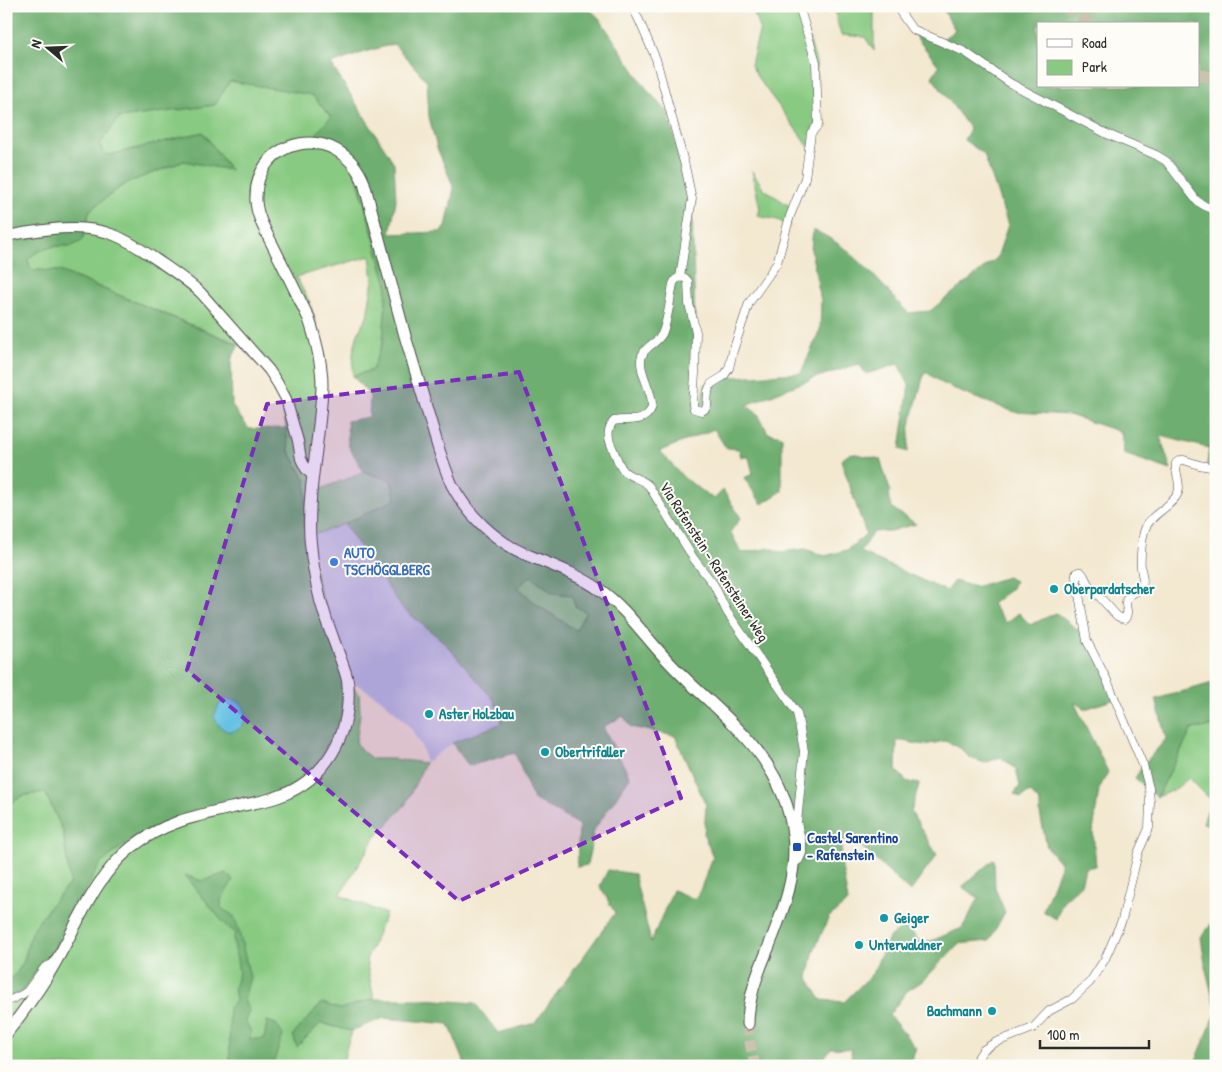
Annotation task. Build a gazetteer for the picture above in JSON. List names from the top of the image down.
{
  "streets": {
    "street": ["Via Rafenstein - Rafensteiner Weg"]
  },
  "places": {
    "other": [
      "AUTO TSCHÖGGLBERG",
      "Oberpardatscher",
      "Aster Holzbau",
      "Obertrifaller",
      "Geiger",
      "Unterwaldner",
      "Bachmann"
    ],
    "transit": ["Castel Sarentino - Rafenstein"]
  },
  "legend": ["Road", "Park"],
  "scale_bar": "100 m",
  "north": "left"
}
